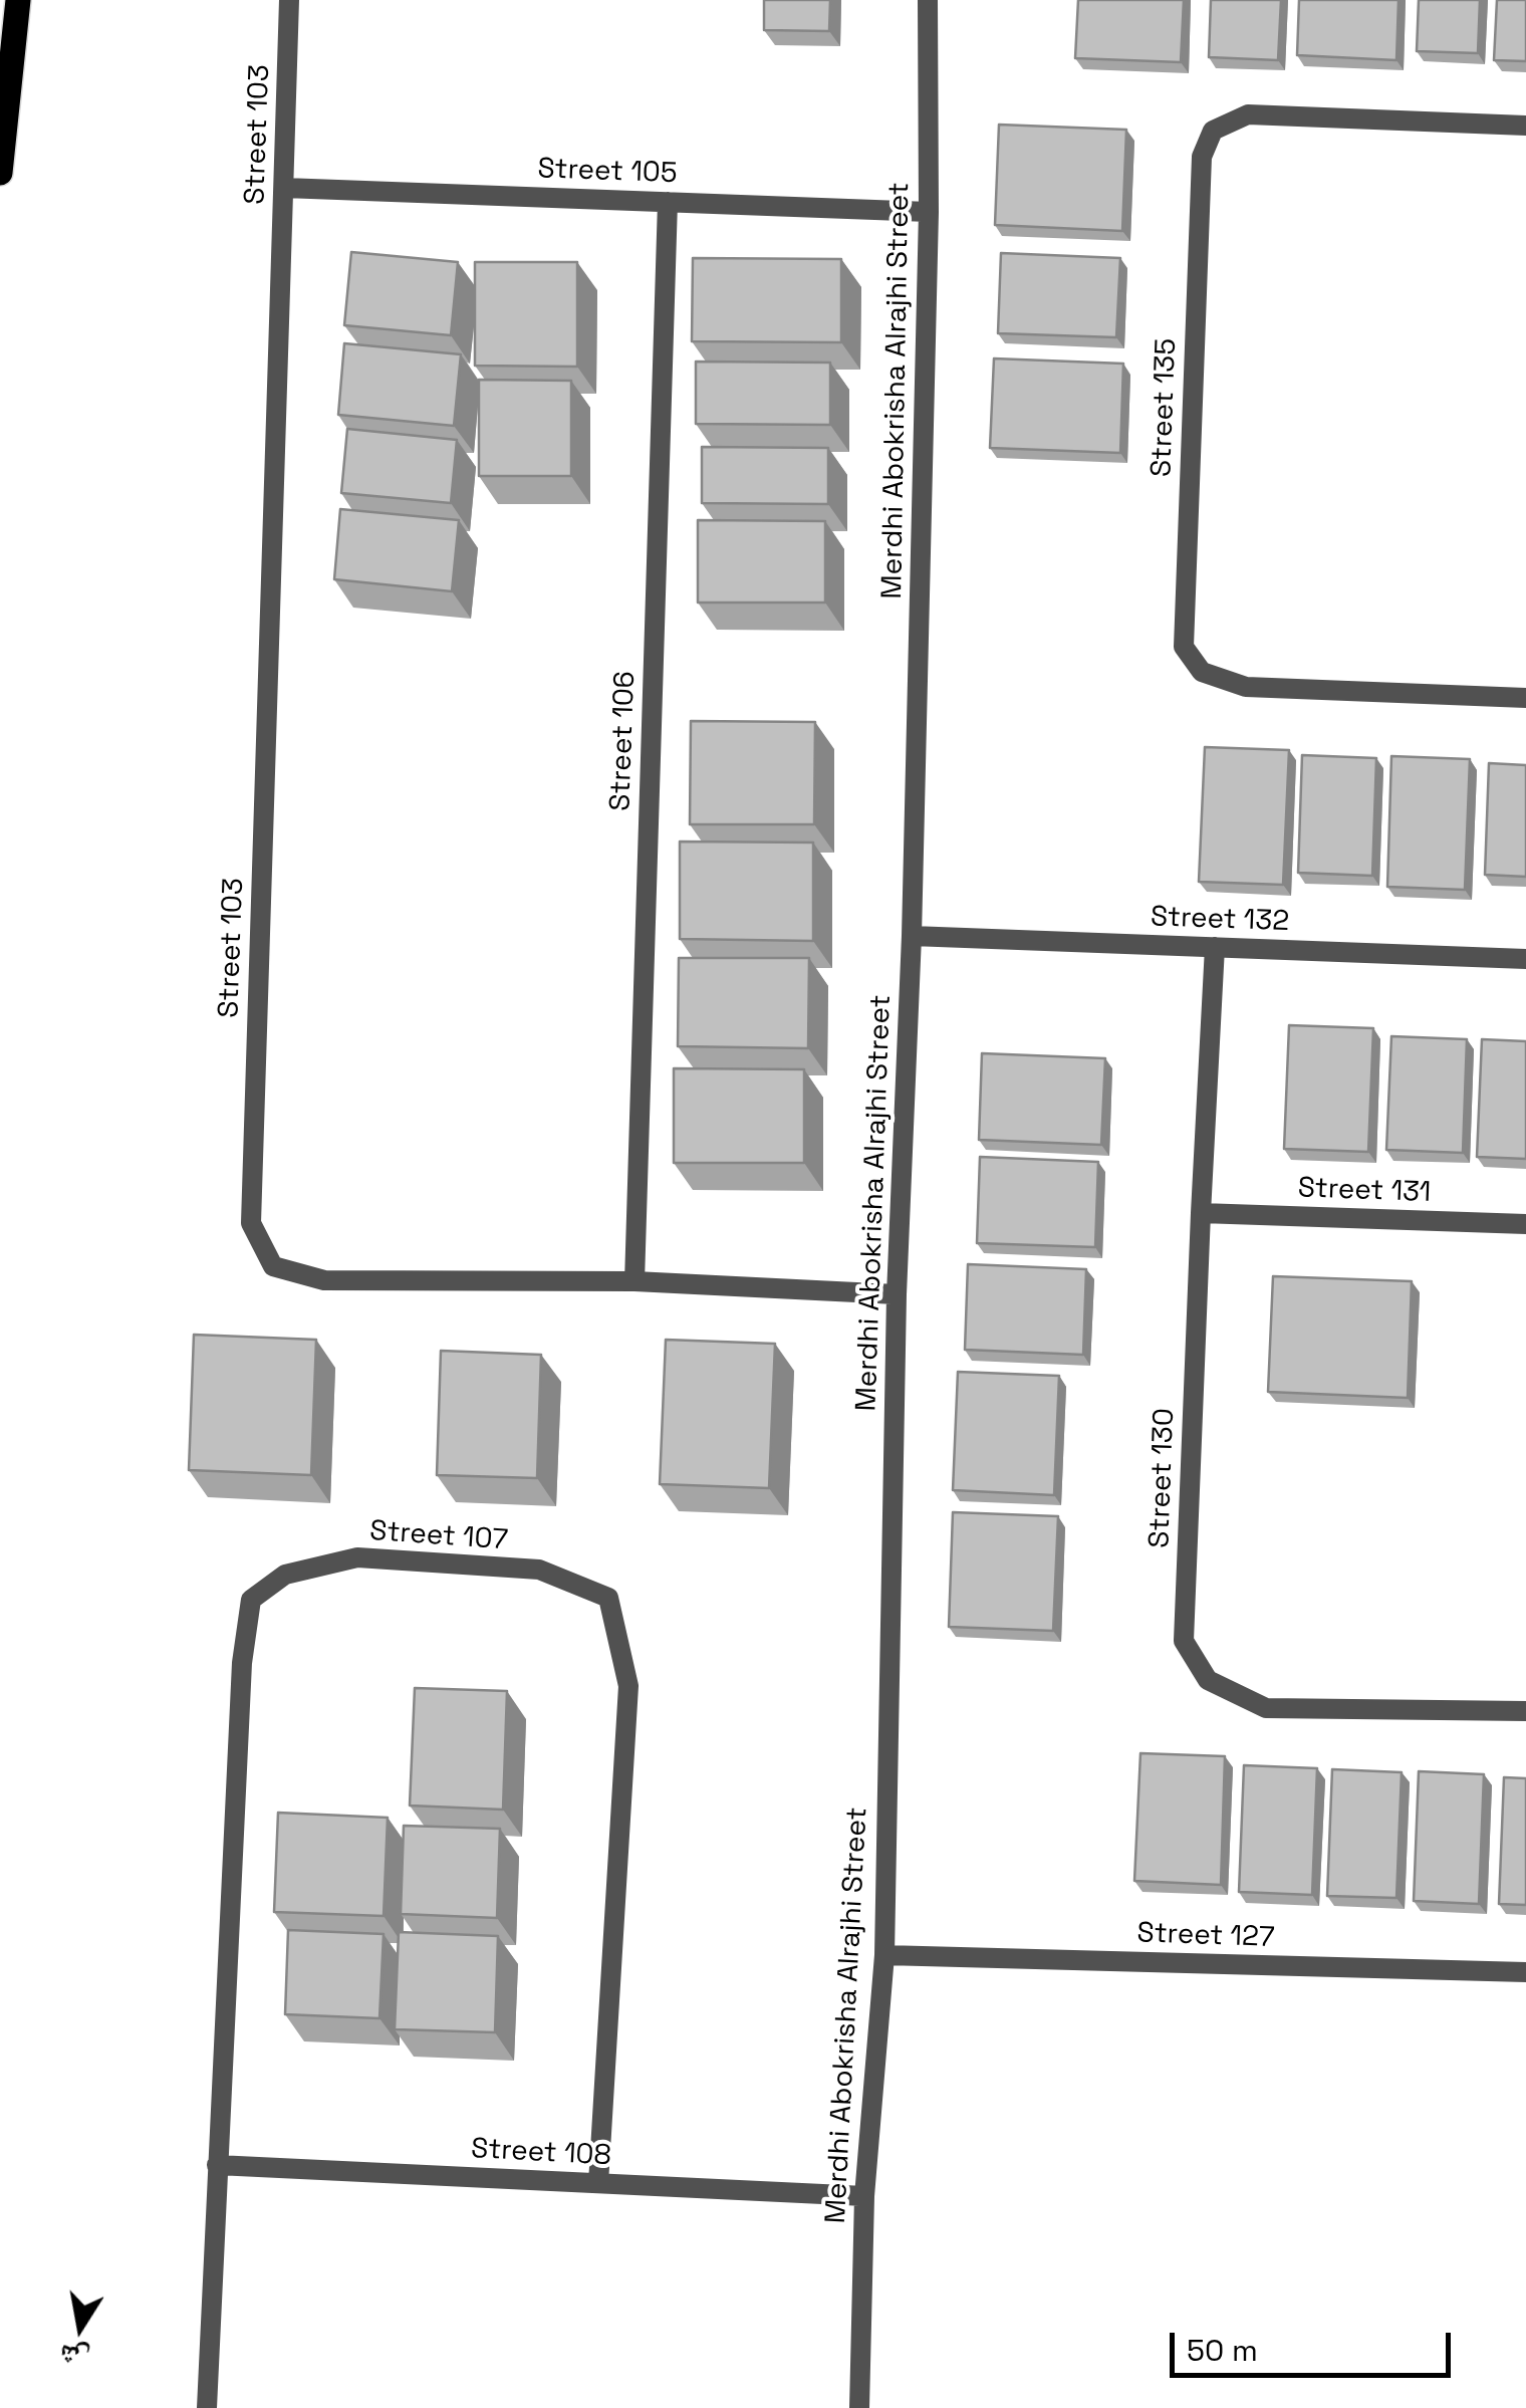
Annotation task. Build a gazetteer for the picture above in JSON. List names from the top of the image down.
{
  "streets": {
    "street": [
      "Street 103",
      "Street 105",
      "Merdhi Abokrisha Alrajhi Street",
      "Street 135",
      "Street 106",
      "Street 132",
      "Street 131",
      "Street 130",
      "Street 107",
      "Street 127",
      "Street 108"
    ]
  },
  "crossings": [
    ["Street 103", "Street 105"],
    ["Street 103", "Merdhi Abokrisha Alrajhi Street"],
    ["Street 103", "Street 106"],
    ["Street 105", "Merdhi Abokrisha Alrajhi Street"],
    ["Street 105", "Street 106"],
    ["Merdhi Abokrisha Alrajhi Street", "Street 132"],
    ["Merdhi Abokrisha Alrajhi Street", "Street 127"],
    ["Merdhi Abokrisha Alrajhi Street", "Street 108"],
    ["Street 132", "Street 130"],
    ["Street 131", "Street 130"],
    ["Street 107", "Street 108"]
  ],
  "scale_bar": "50 m",
  "north": "bottom"
}
